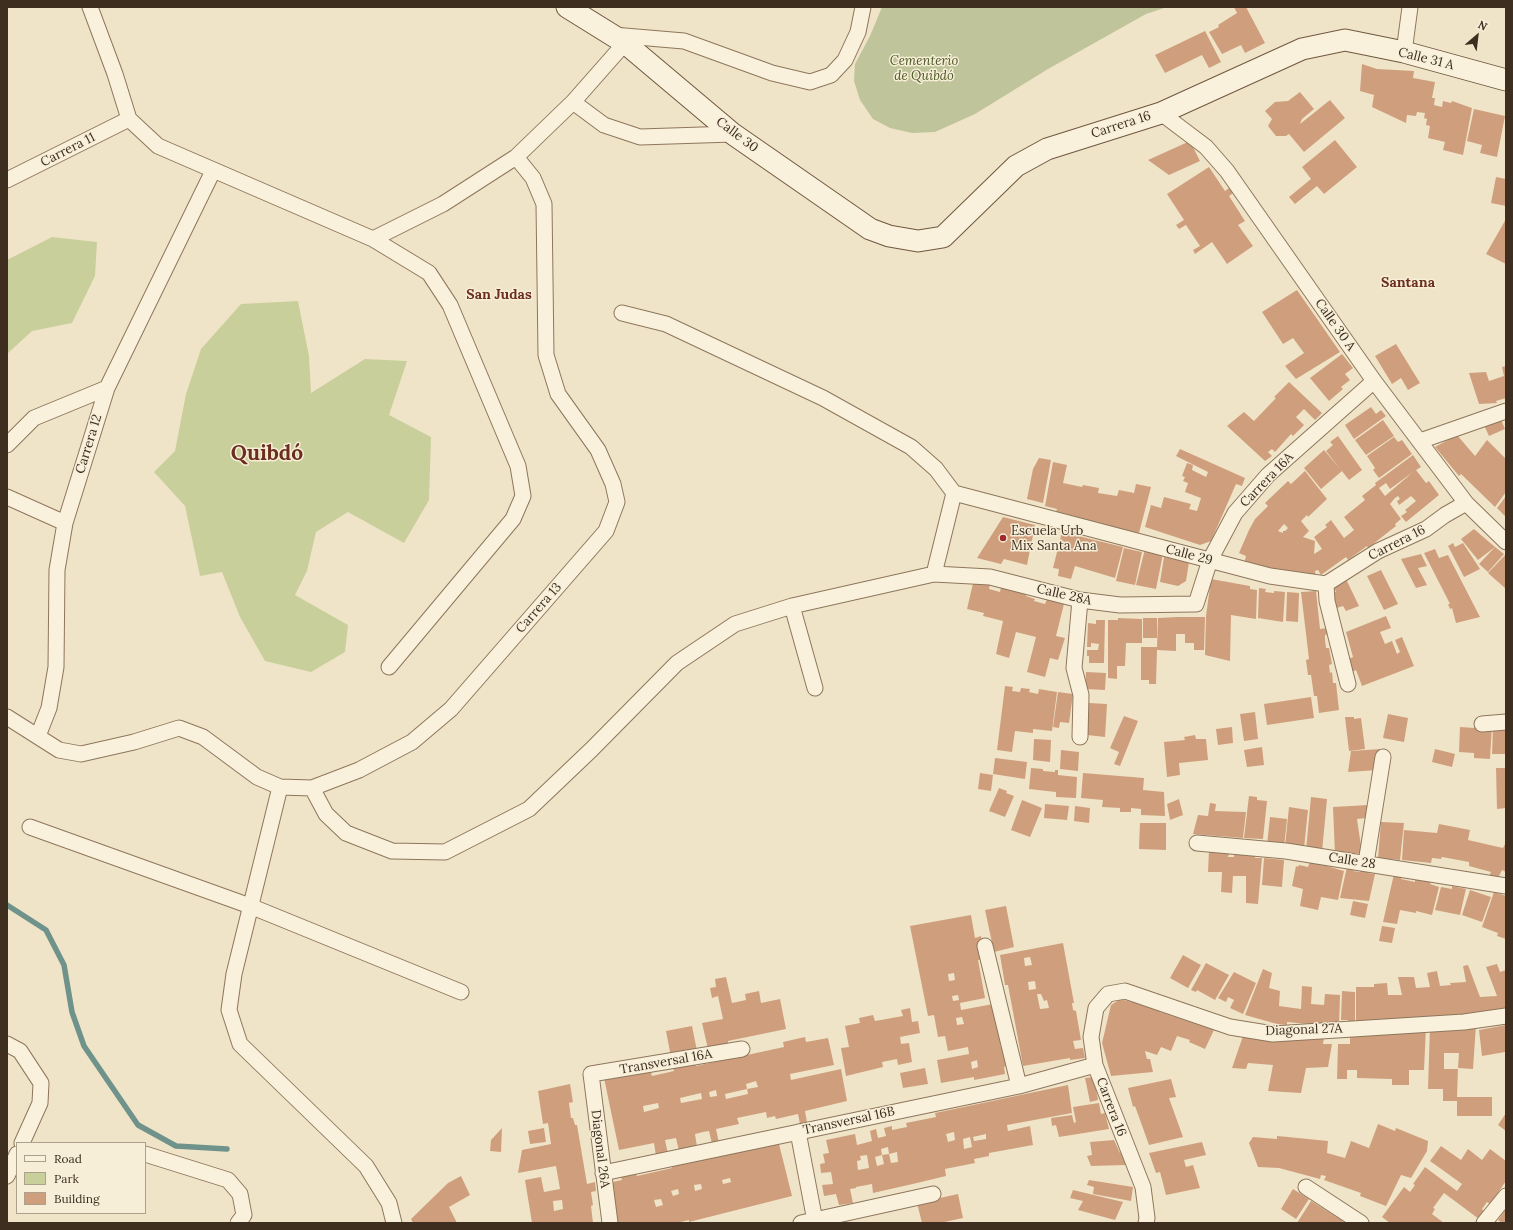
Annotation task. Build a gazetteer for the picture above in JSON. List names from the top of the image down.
{
  "streets": {
    "main road": ["Calle 31 A", "Carrera 16", "Calle 30"],
    "street": [
      "Carrera 11",
      "Calle 30 A",
      "Carrera 12",
      "Carrera 16A",
      "Calle 29",
      "Calle 28A",
      "Carrera 13",
      "Calle 28",
      "Diagonal 27A",
      "Transversal 16A",
      "Transversal 16B",
      "Diagonal 26A"
    ]
  },
  "crossings": [
    ["Calle 31 A", "Carrera 16"],
    ["Carrera 16", "Calle 30"],
    ["Carrera 16", "Calle 30 A"],
    ["Carrera 16", "Calle 29"],
    ["Carrera 16", "Diagonal 27A"],
    ["Carrera 16", "Transversal 16B"],
    ["Calle 30 A", "Carrera 16A"],
    ["Carrera 16A", "Calle 29"],
    ["Carrera 16A", "Calle 28A"],
    ["Calle 28A", "Carrera 13"],
    ["Transversal 16A", "Diagonal 26A"],
    ["Transversal 16B", "Diagonal 26A"]
  ],
  "districts": ["Santana", "San Judas", "Quibdó"],
  "parks": ["Cementerio de Quibdó"],
  "places": ["Escuela Urb Mix Santa Ana"],
  "legend": ["Road", "Park", "Building"],
  "north": "top right"
}
